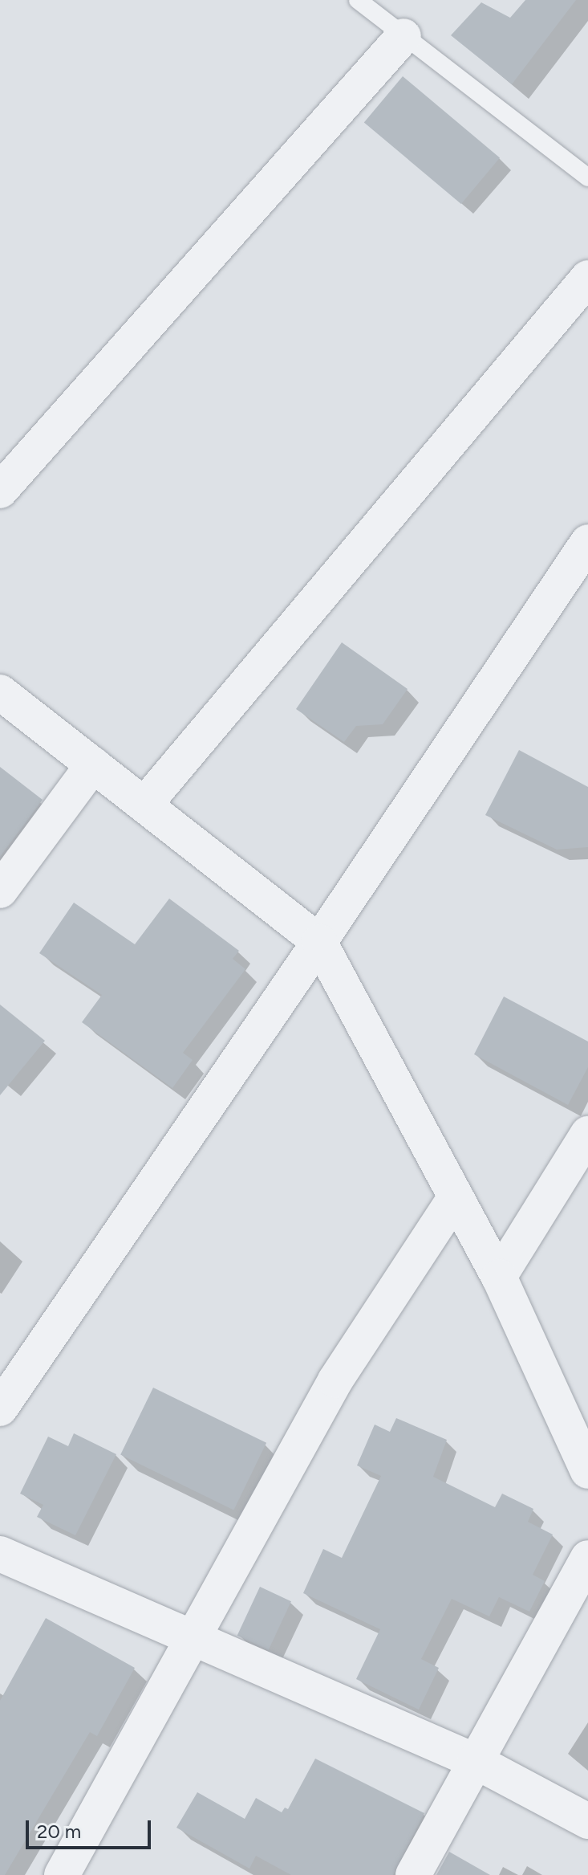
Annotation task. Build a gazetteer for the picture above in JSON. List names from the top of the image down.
{
  "scale_bar": "20 m"
}
